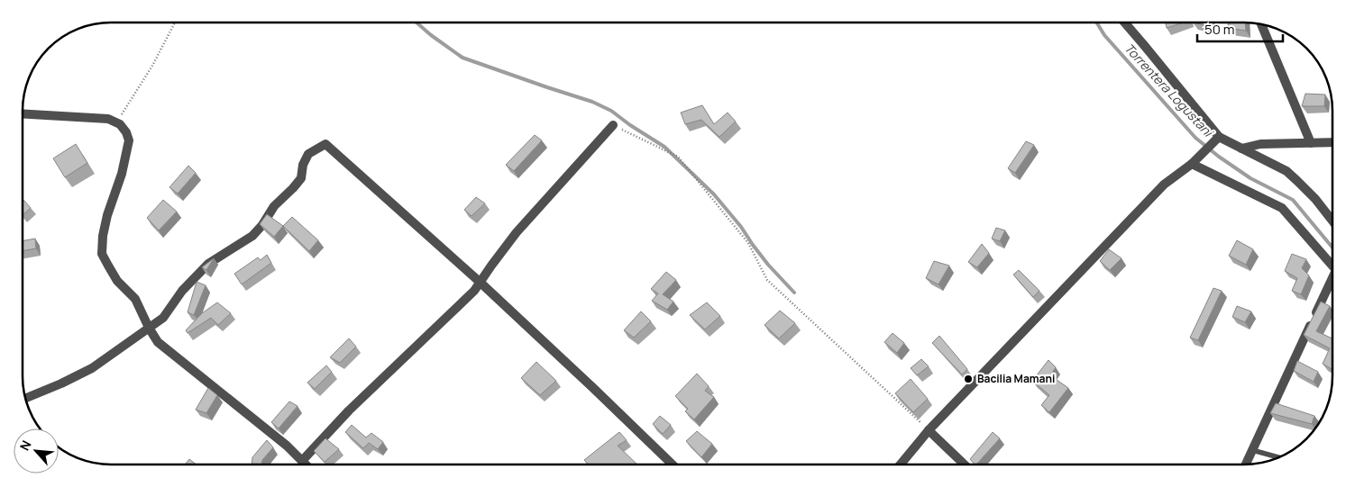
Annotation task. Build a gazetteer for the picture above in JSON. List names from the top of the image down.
{
  "water": ["Torrentera Logustani"],
  "places": ["Bacilia Mamani"],
  "scale_bar": "50 m",
  "north": "top left"
}
